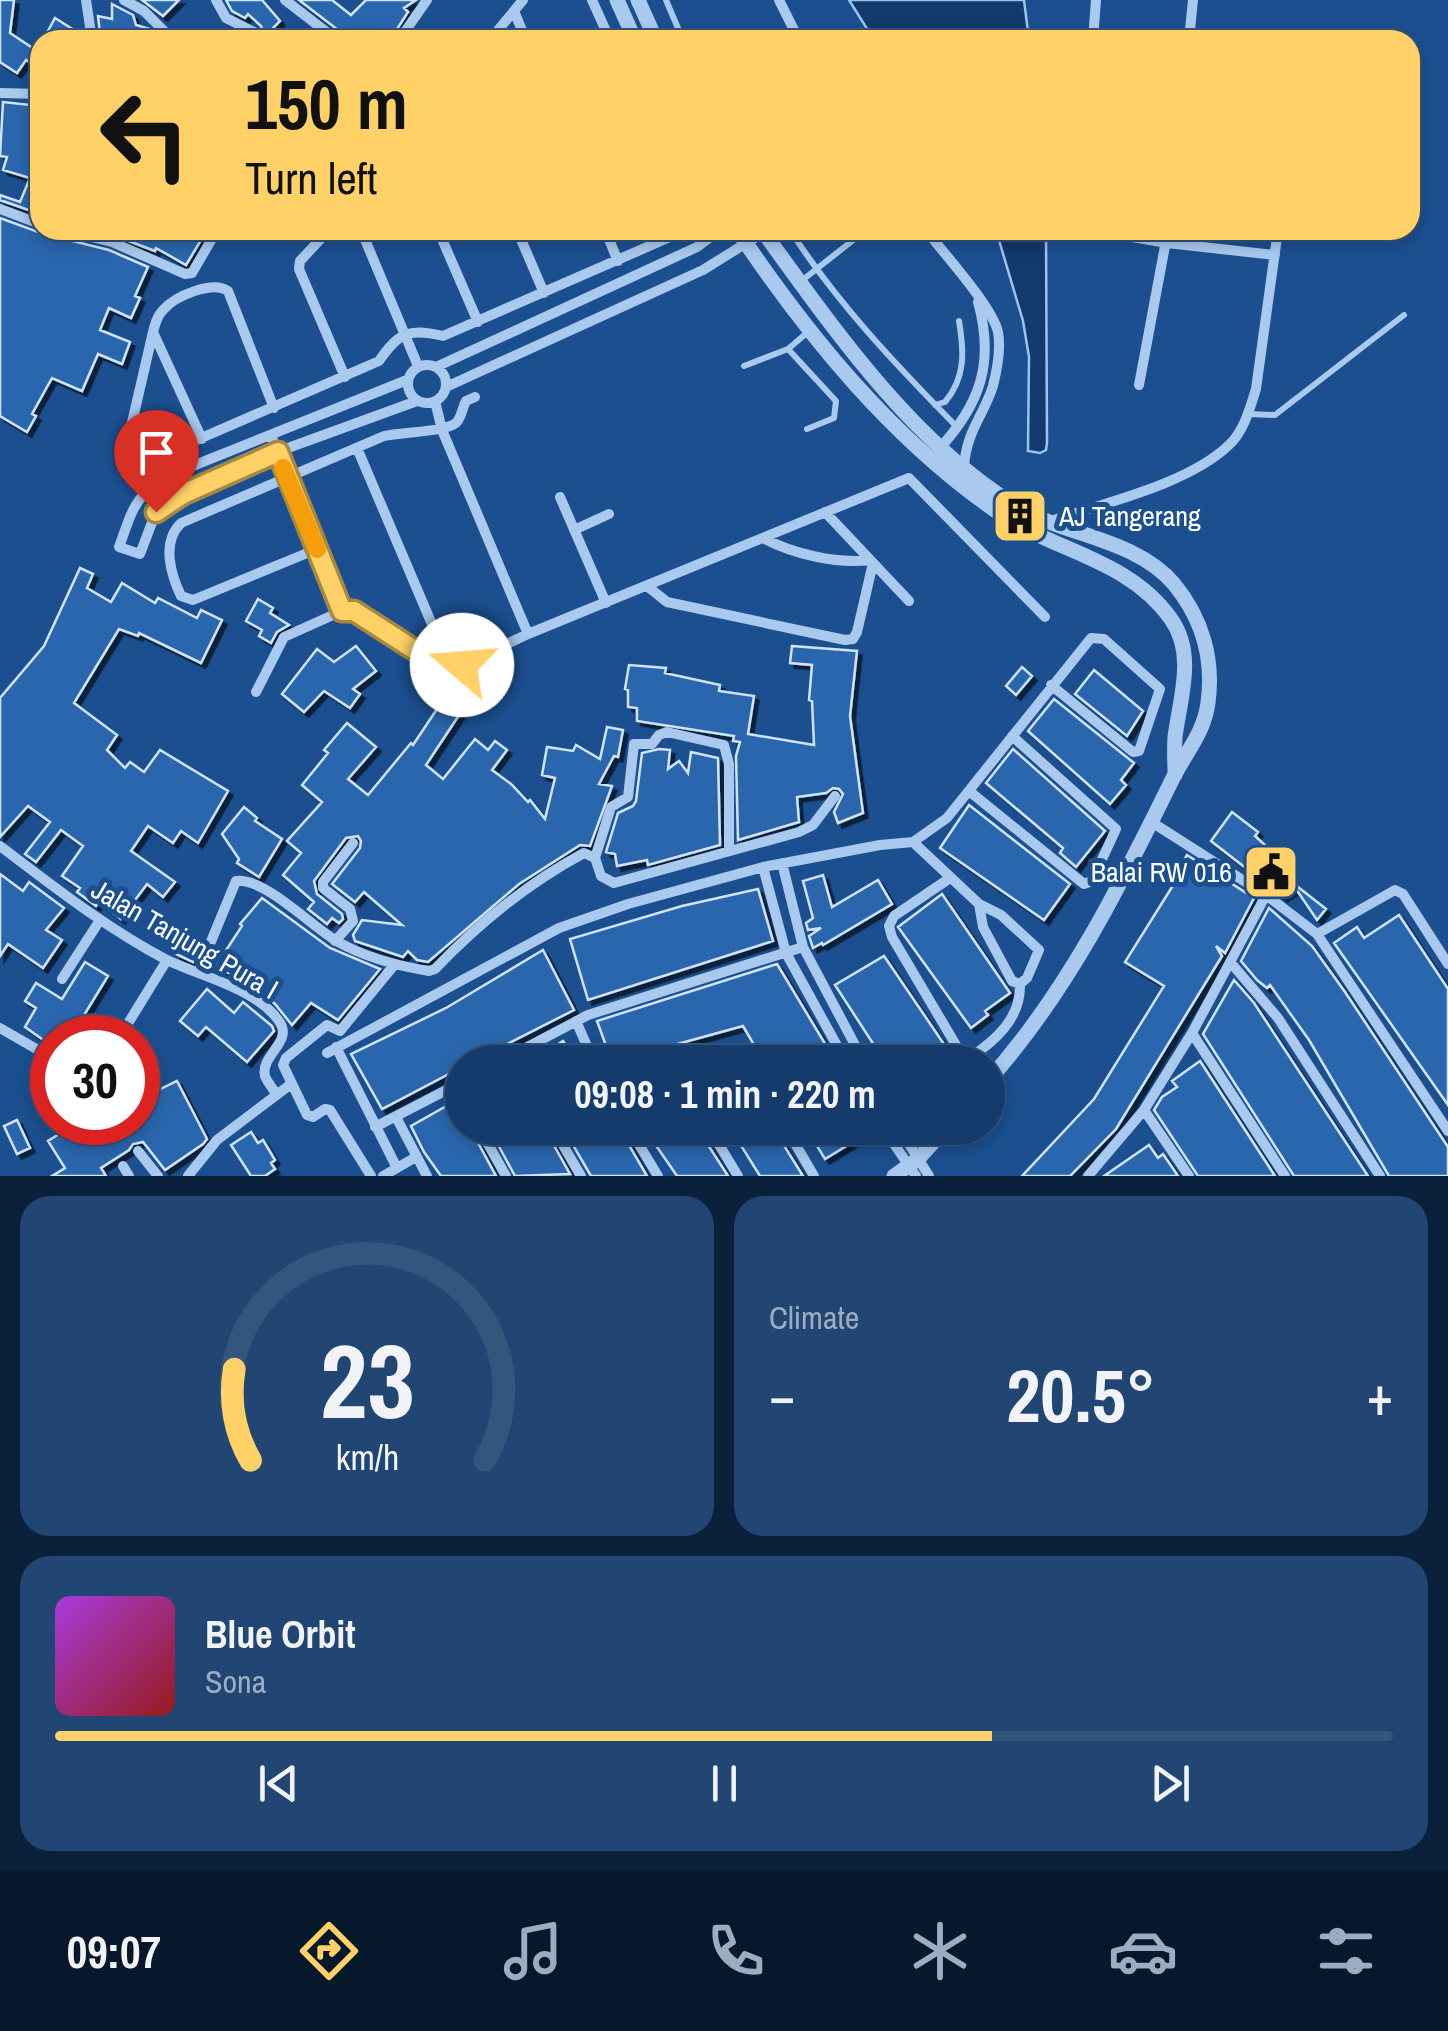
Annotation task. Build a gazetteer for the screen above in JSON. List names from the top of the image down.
{
  "streets": {
    "street": ["Jalan Tanjung Pura I"]
  },
  "places": {
    "building": ["AJ Tangerang"],
    "public building": ["Balai RW 016"]
  },
  "page": {
    "turn": ["150 m", "Turn left"],
    "limit": "30",
    "trip": "09:08 · 1 min · 220 m",
    "tile": "Climate",
    "heat": ["−", "20.5°", "+"],
    "song": ["Blue Orbit", "Sona"],
    "tabs": "09:07",
    "gauge": ["23", "km/h"]
  }
}
